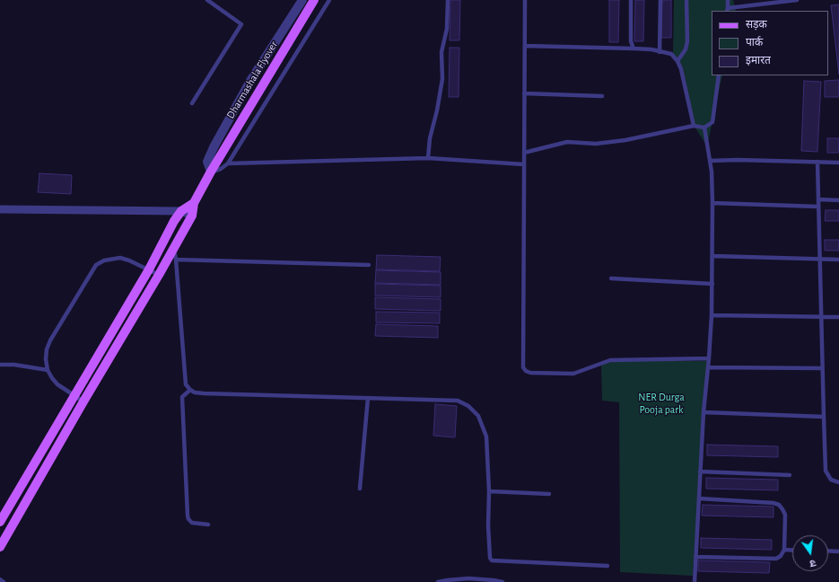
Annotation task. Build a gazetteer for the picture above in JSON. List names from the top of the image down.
{
  "streets": {
    "main road": ["Dharmashala Flyover"]
  },
  "parks": ["NER Durga Pooja park"],
  "legend": ["सड़क", "पार्क", "इमारत"],
  "north": "bottom"
}
